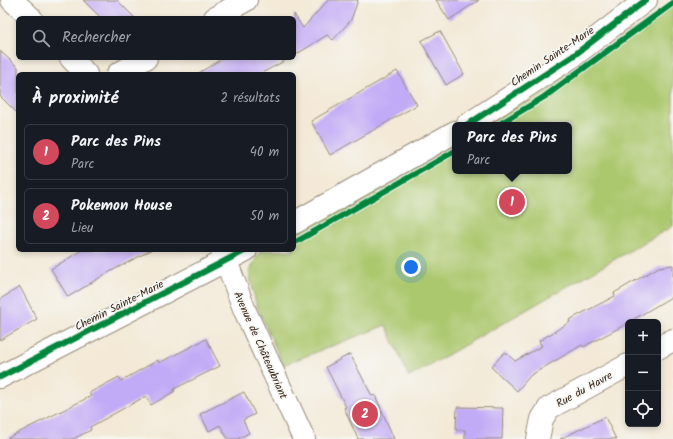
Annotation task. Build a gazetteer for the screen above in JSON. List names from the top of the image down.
{
  "streets": {
    "street": ["Chemin Sainte-Marie", "Avenue de Châteaubriant", "Rue du Havre"]
  },
  "crossings": [
    ["Chemin Sainte-Marie", "Avenue de Châteaubriant"]
  ],
  "page": {
    "search": "Rechercher",
    "heading": ["À proximité", "2 résultats"],
    "popup": ["Parc des Pins", "Parc"],
    "list": [
      {
        "mark": "1",
        "name": "Parc des Pins",
        "note": "Parc",
        "value": "40 m"
      },
      {
        "mark": "2",
        "name": "Pokemon House",
        "note": "Lieu",
        "value": "50 m"
      }
    ],
    "pins": ["1", "2"],
    "map_buttons": ["+", "−"]
  }
}
